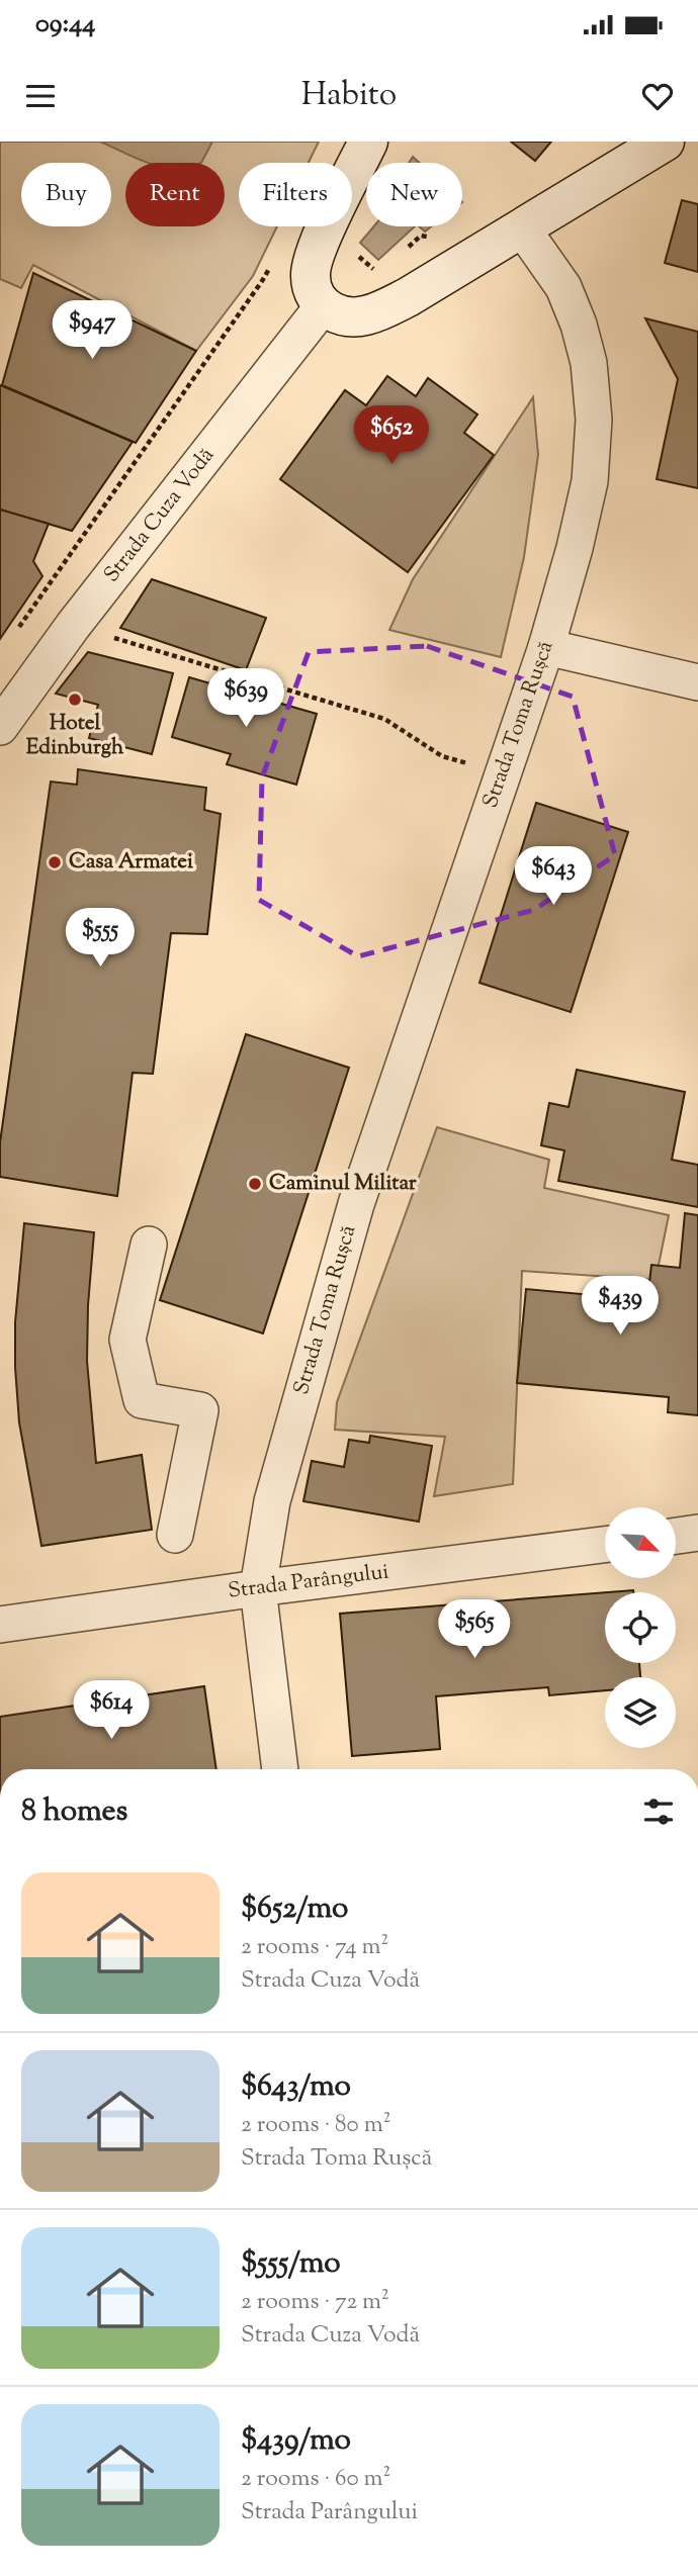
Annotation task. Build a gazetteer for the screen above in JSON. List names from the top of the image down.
{
  "streets": {
    "street": ["Strada Cuza Vodă", "Strada Toma Rușcă", "Strada Parângului"]
  },
  "crossings": [
    ["Strada Toma Rușcă", "Strada Parângului"]
  ],
  "places": ["Hotel Edinburgh", "Casa Armatei", "Caminul Militar"],
  "north": "bottom right",
  "page": {
    "status": "09:44",
    "header": "Habito",
    "chip": [
      "Buy",
      "Rent",
      "Filters",
      "New"
    ],
    "price": [
      "$947",
      "$652",
      "$639",
      "$643",
      "$555",
      "$439",
      "$565",
      "$614"
    ],
    "heading": "8 homes",
    "list": [
      {
        "name": "$652/mo",
        "note": "2 rooms · 74 m² · Strada Cuza Vodă"
      },
      {
        "name": "$643/mo",
        "note": "2 rooms · 80 m² · Strada Toma Rușcă"
      },
      {
        "name": "$555/mo",
        "note": "2 rooms · 72 m² · Strada Cuza Vodă"
      },
      {
        "name": "$439/mo",
        "note": "2 rooms · 60 m² · Strada Parângului"
      }
    ]
  }
}
